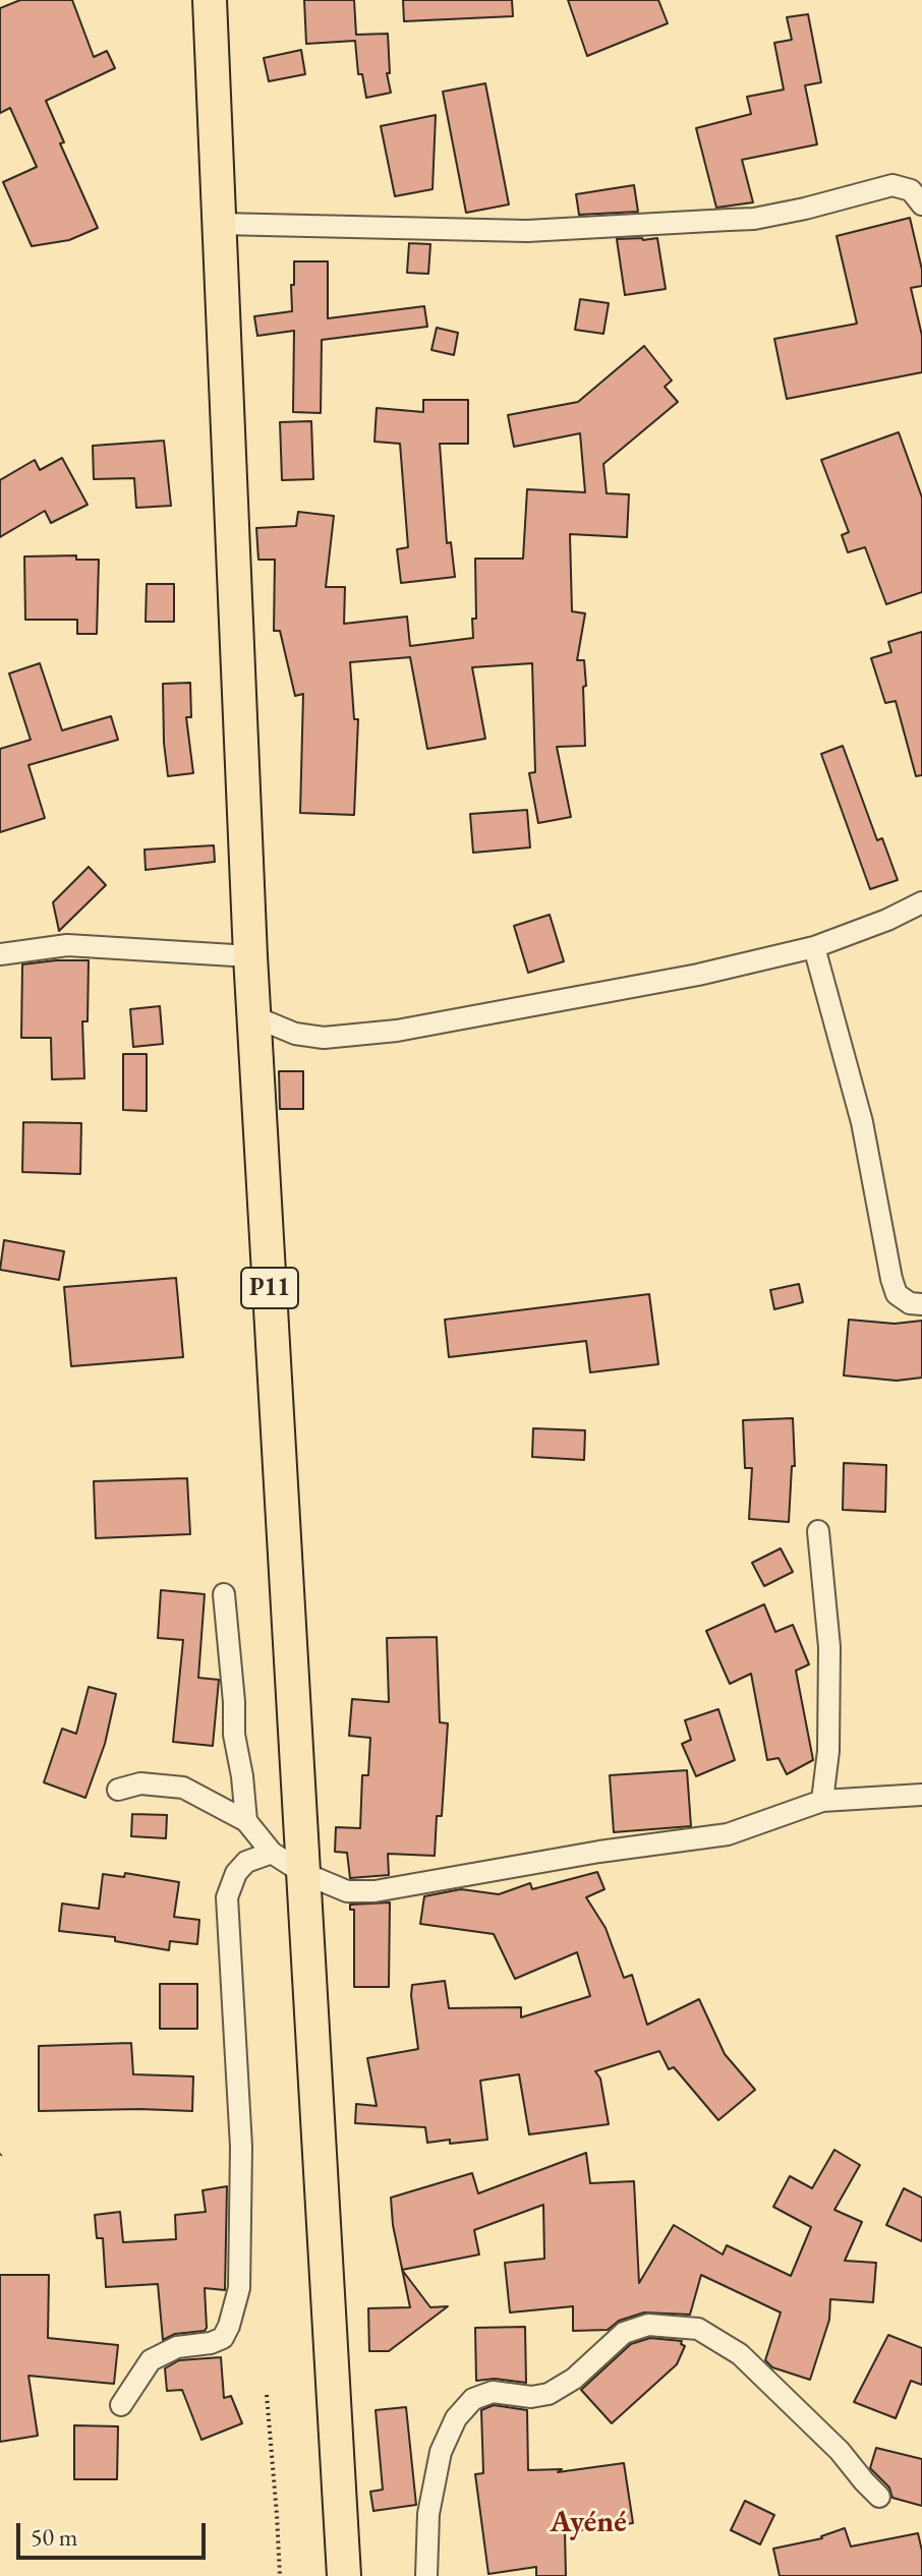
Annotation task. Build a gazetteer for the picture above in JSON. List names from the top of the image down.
{
  "streets": {
    "main road": ["P11"]
  },
  "districts": ["Ayéné"],
  "scale_bar": "50 m"
}
